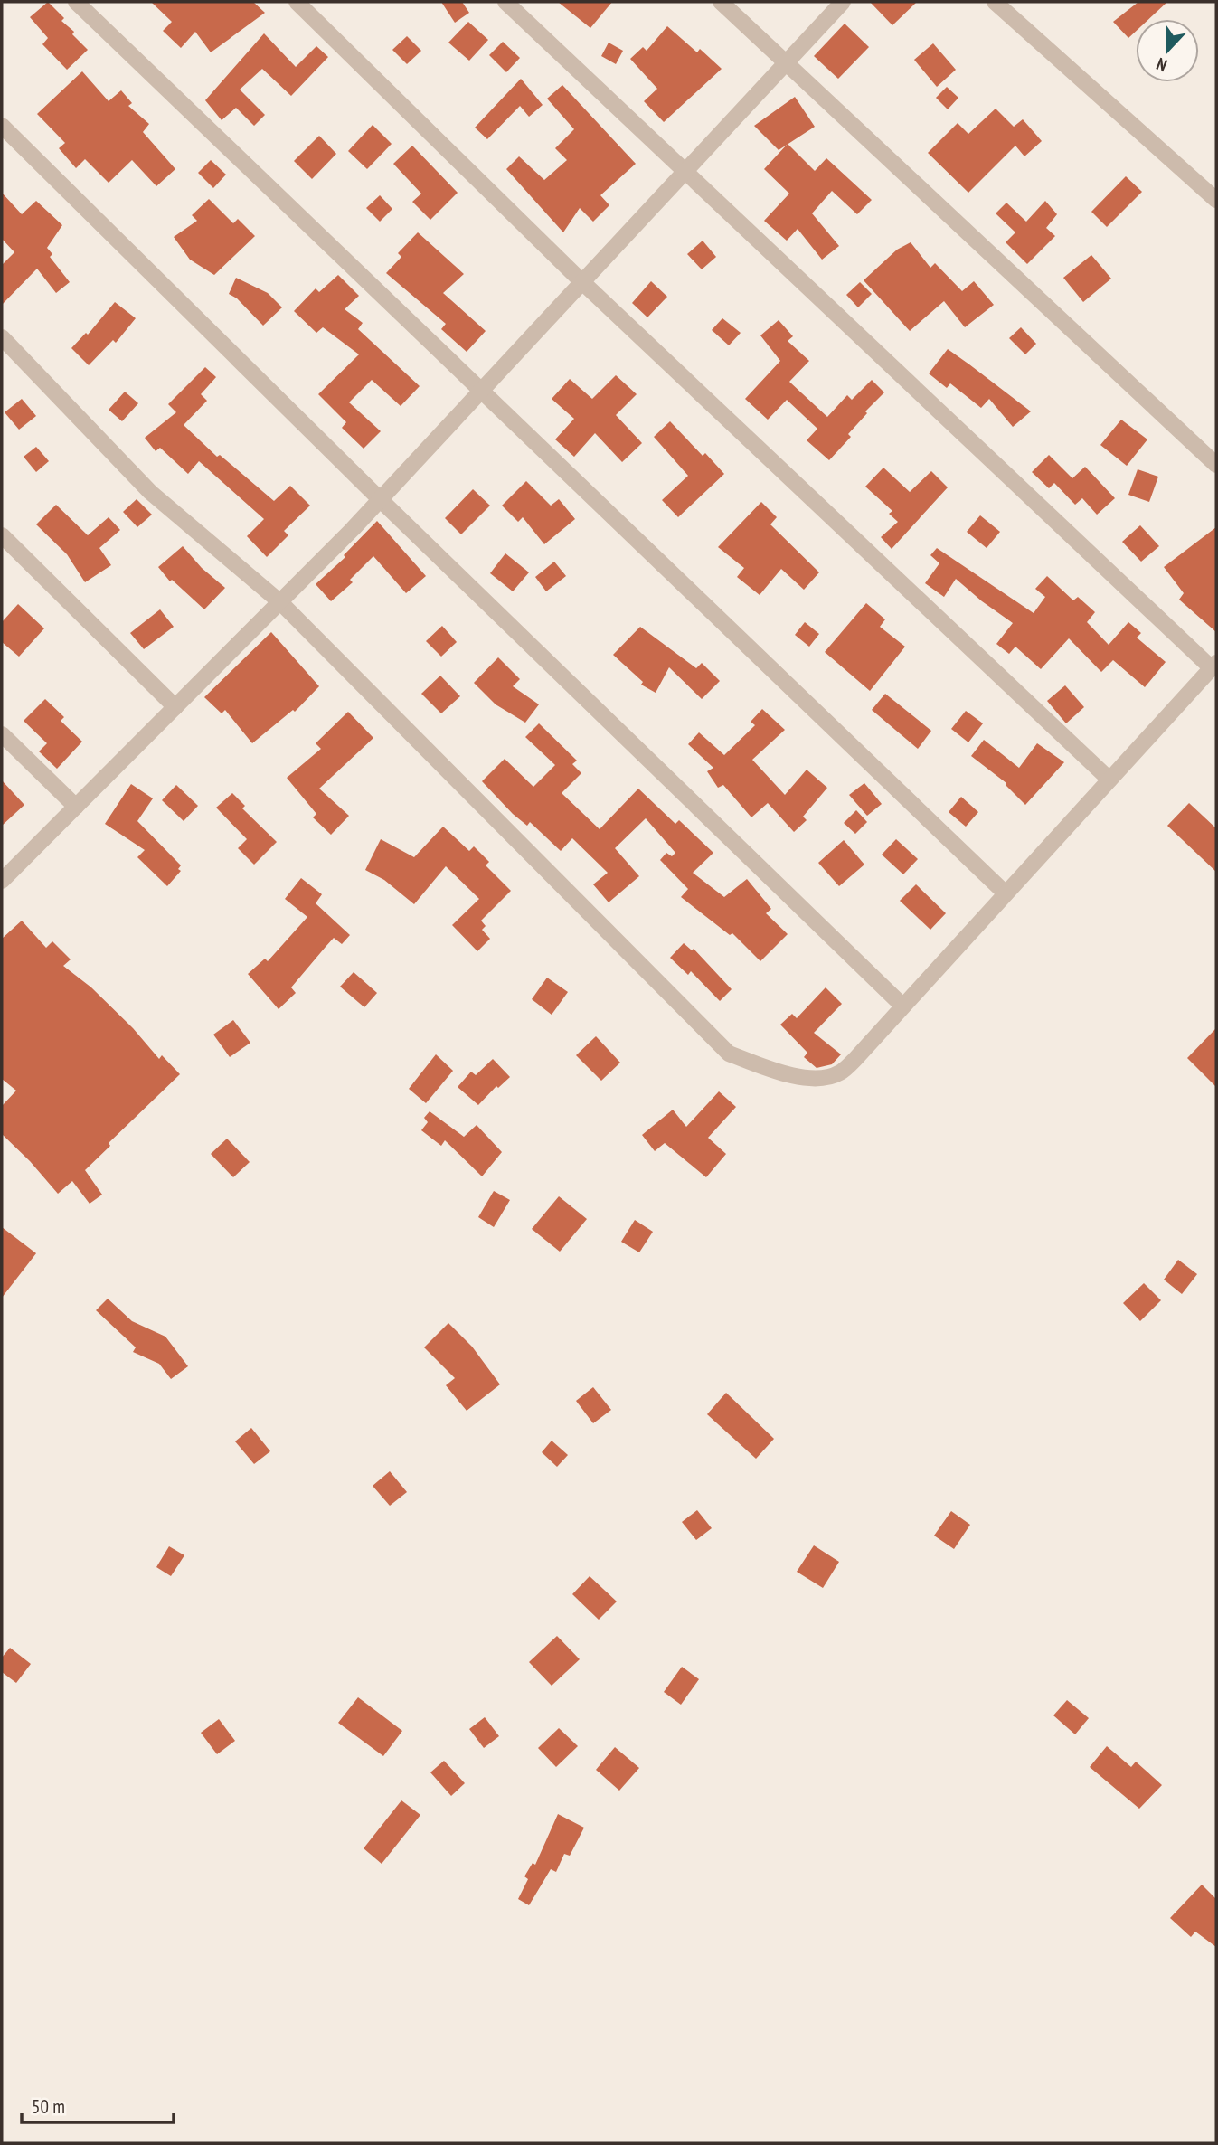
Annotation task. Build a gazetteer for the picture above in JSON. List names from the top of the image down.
{
  "scale_bar": "50 m",
  "north": "bottom"
}
